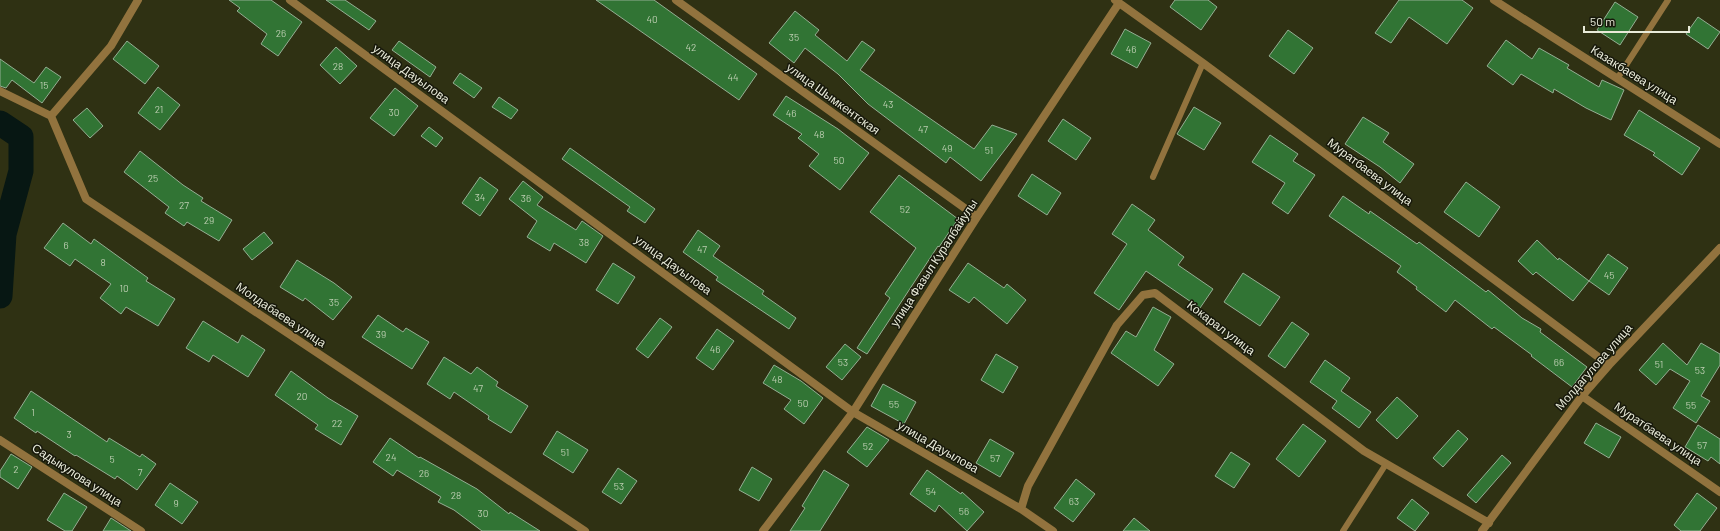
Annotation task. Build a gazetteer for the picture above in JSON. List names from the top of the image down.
{
  "streets": {
    "street": [
      "улица Дауылова",
      "Казакбаева улица",
      "улица Шымкентская",
      "Муратбаева улица",
      "улица Фазыл Куралбайулы",
      "Молдабаева улица",
      "Кокарал улица",
      "Молдагулова улица",
      "Садыкулова улица"
    ]
  },
  "crossings": [
    ["улица Дауылова", "улица Фазыл Куралбайулы"],
    ["улица Дауылова", "Кокарал улица"],
    ["улица Шымкентская", "улица Фазыл Куралбайулы"],
    ["Муратбаева улица", "улица Фазыл Куралбайулы"],
    ["Муратбаева улица", "Молдагулова улица"],
    ["Кокарал улица", "Молдагулова улица"]
  ],
  "house_numbers": [
    "40",
    "26",
    "35",
    "42",
    "46",
    "28",
    "44",
    "15",
    "43",
    "21",
    "30",
    "46",
    "47",
    "48",
    "49",
    "51",
    "50",
    "25",
    "34",
    "36",
    "27",
    "52",
    "29",
    "38",
    "6",
    "47",
    "8",
    "45",
    "10",
    "35",
    "39",
    "46",
    "53",
    "66",
    "51",
    "53",
    "48",
    "47",
    "20",
    "50",
    "55",
    "55",
    "1",
    "22",
    "3",
    "57",
    "52",
    "51",
    "24",
    "57",
    "5",
    "2",
    "7",
    "26",
    "53",
    "54",
    "28",
    "63",
    "9",
    "56",
    "30"
  ],
  "scale_bar": "50 m"
}
